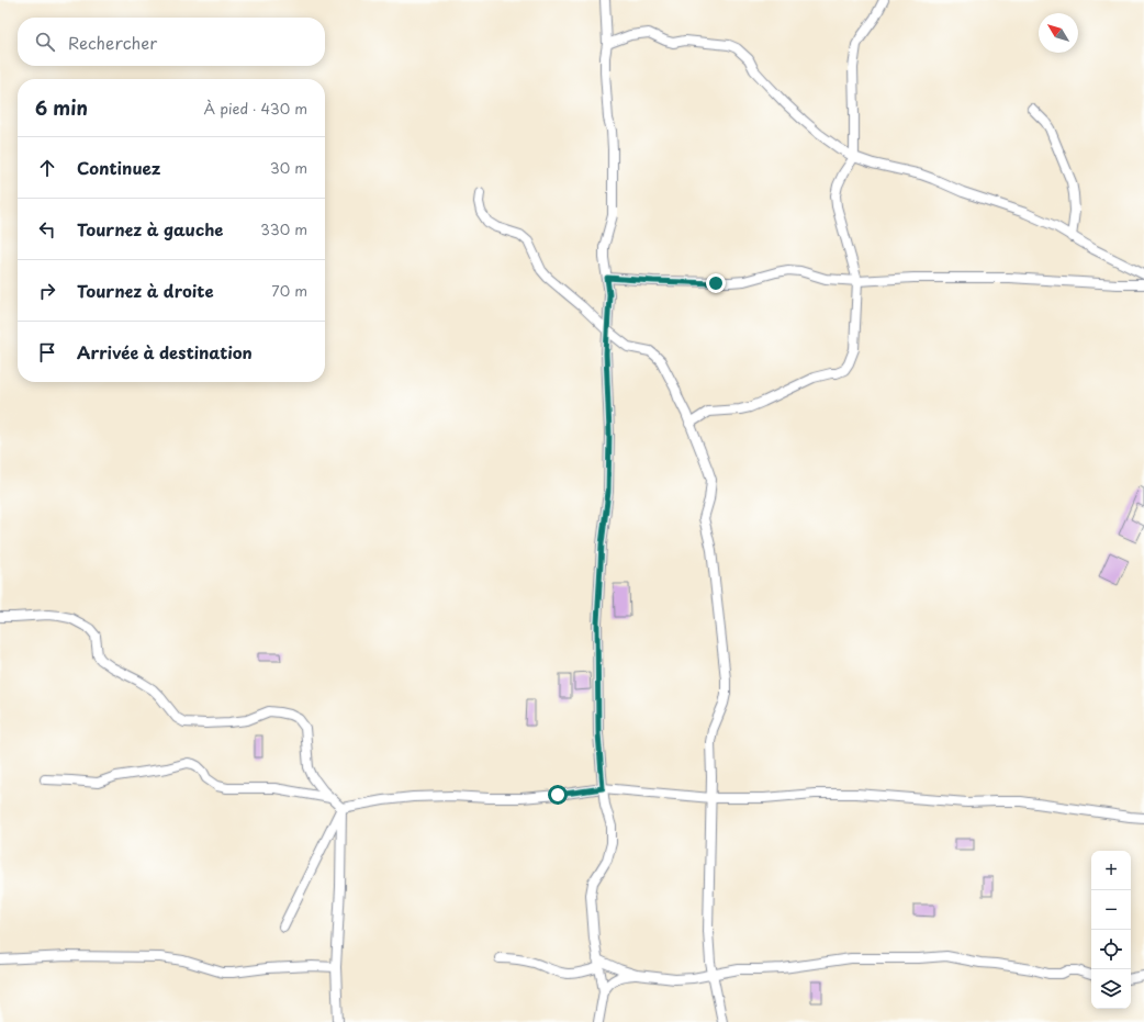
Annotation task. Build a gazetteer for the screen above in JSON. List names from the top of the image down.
{
  "north": "top left",
  "page": {
    "search": "Rechercher",
    "heading": ["6 min", "À pied · 430 m"],
    "list": [
      ["Continuez", "30 m"],
      ["Tournez à gauche", "330 m"],
      ["Tournez à droite", "70 m"],
      "Arrivée à destination"
    ],
    "map_buttons": ["+", "−"]
  }
}
